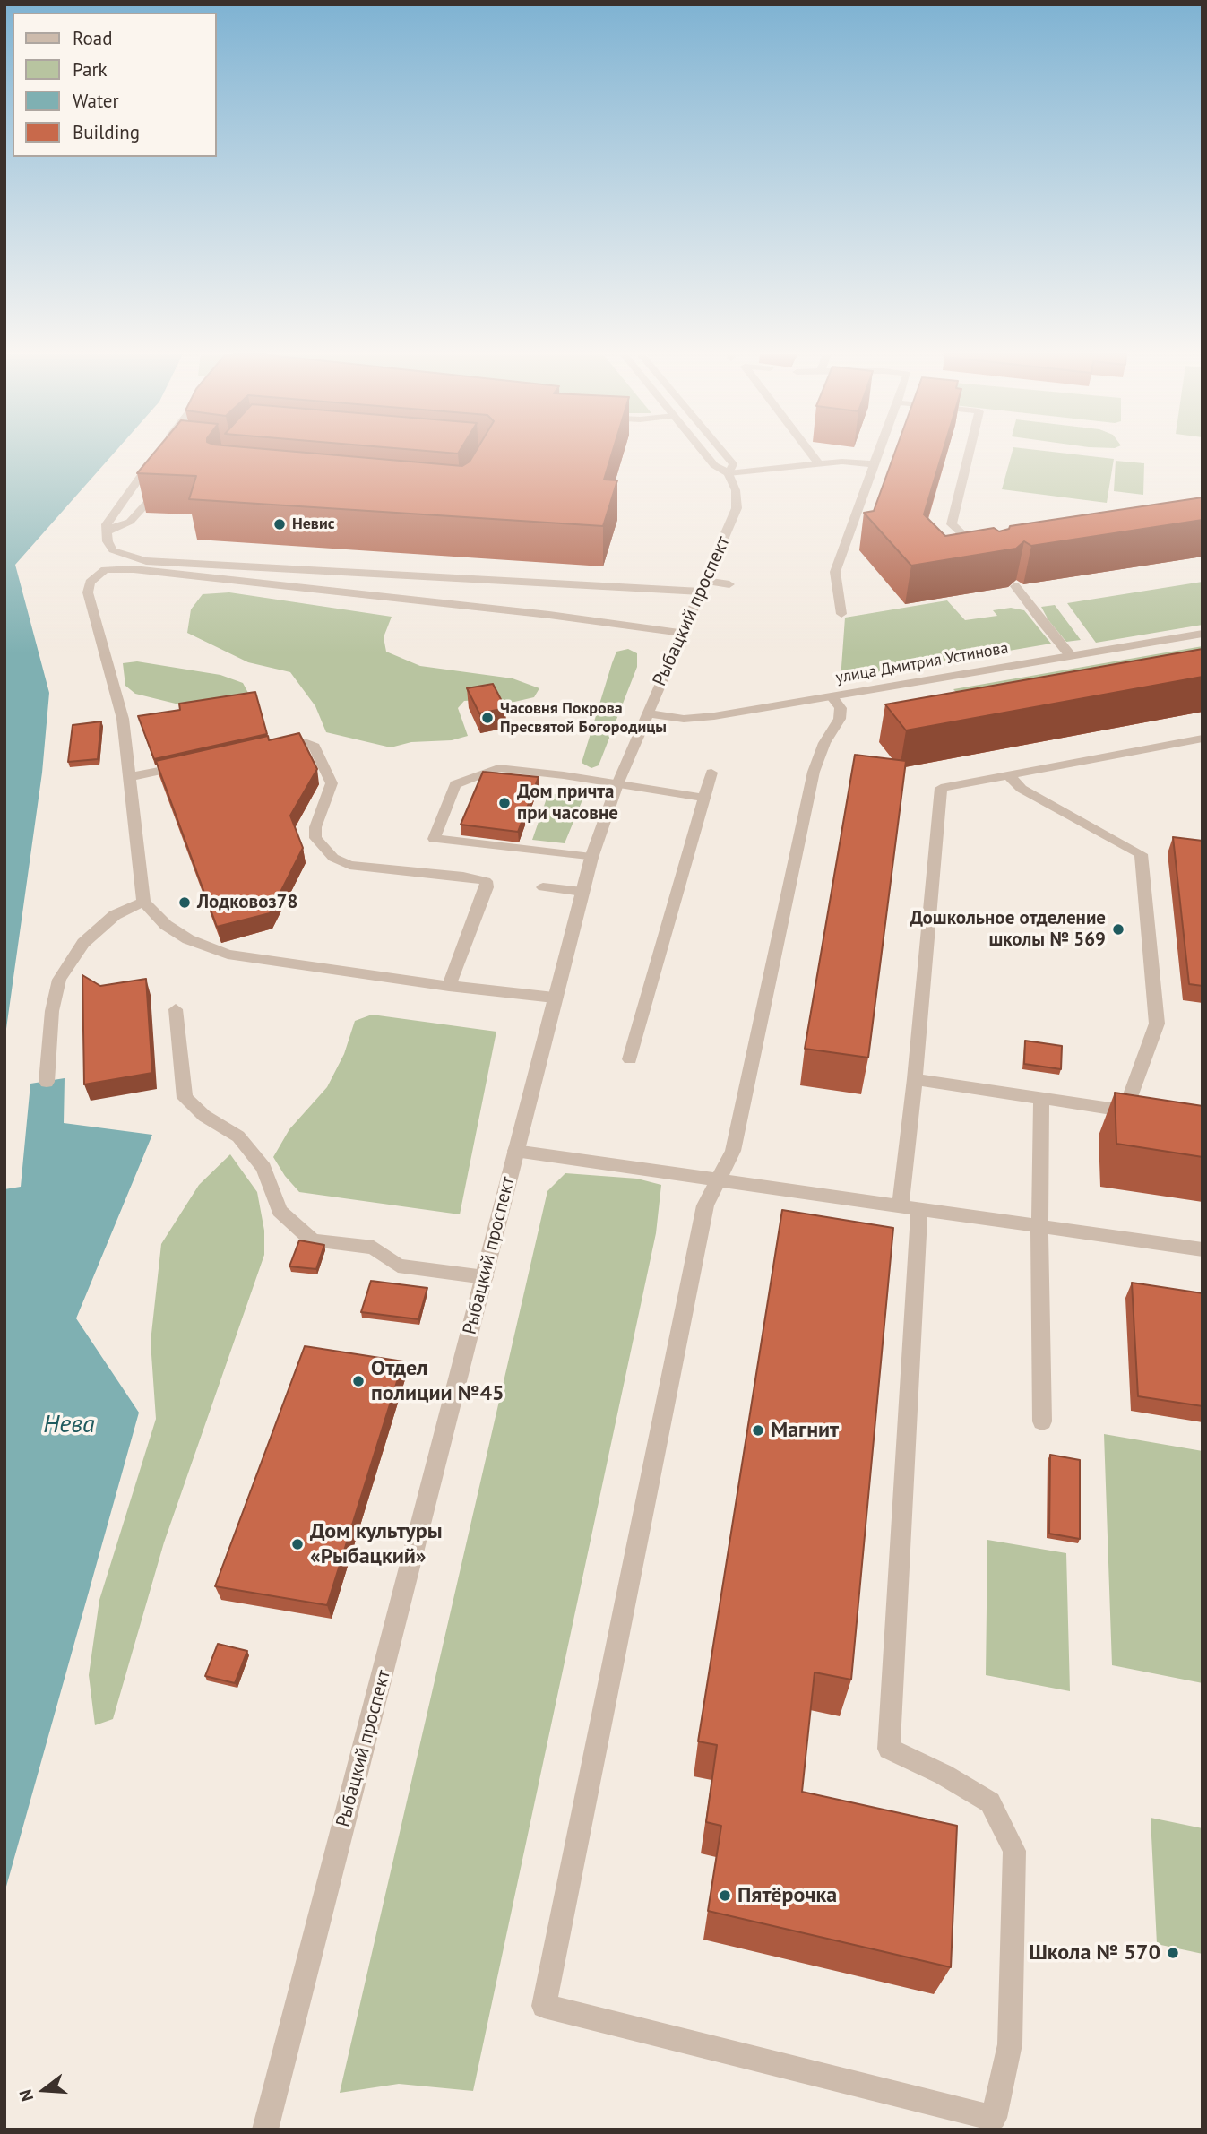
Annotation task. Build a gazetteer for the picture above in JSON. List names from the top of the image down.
{
  "streets": {
    "street": ["Рыбацкий проспект", "улица Дмитрия Устинова"]
  },
  "crossings": [
    ["Рыбацкий проспект", "улица Дмитрия Устинова"]
  ],
  "water": ["Нева"],
  "places": [
    "Невис",
    "Часовня Покрова Пресвятой Богородицы",
    "Дом причта при часовне",
    "Лодковоз78",
    "Дошкольное отделение школы № 569",
    "Отдел полиции №45",
    "Магнит",
    "Дом культуры «Рыбацкий»",
    "Пятёрочка",
    "Школа № 570"
  ],
  "legend": [
    "Road",
    "Park",
    "Water",
    "Building"
  ],
  "north": "left"
}
